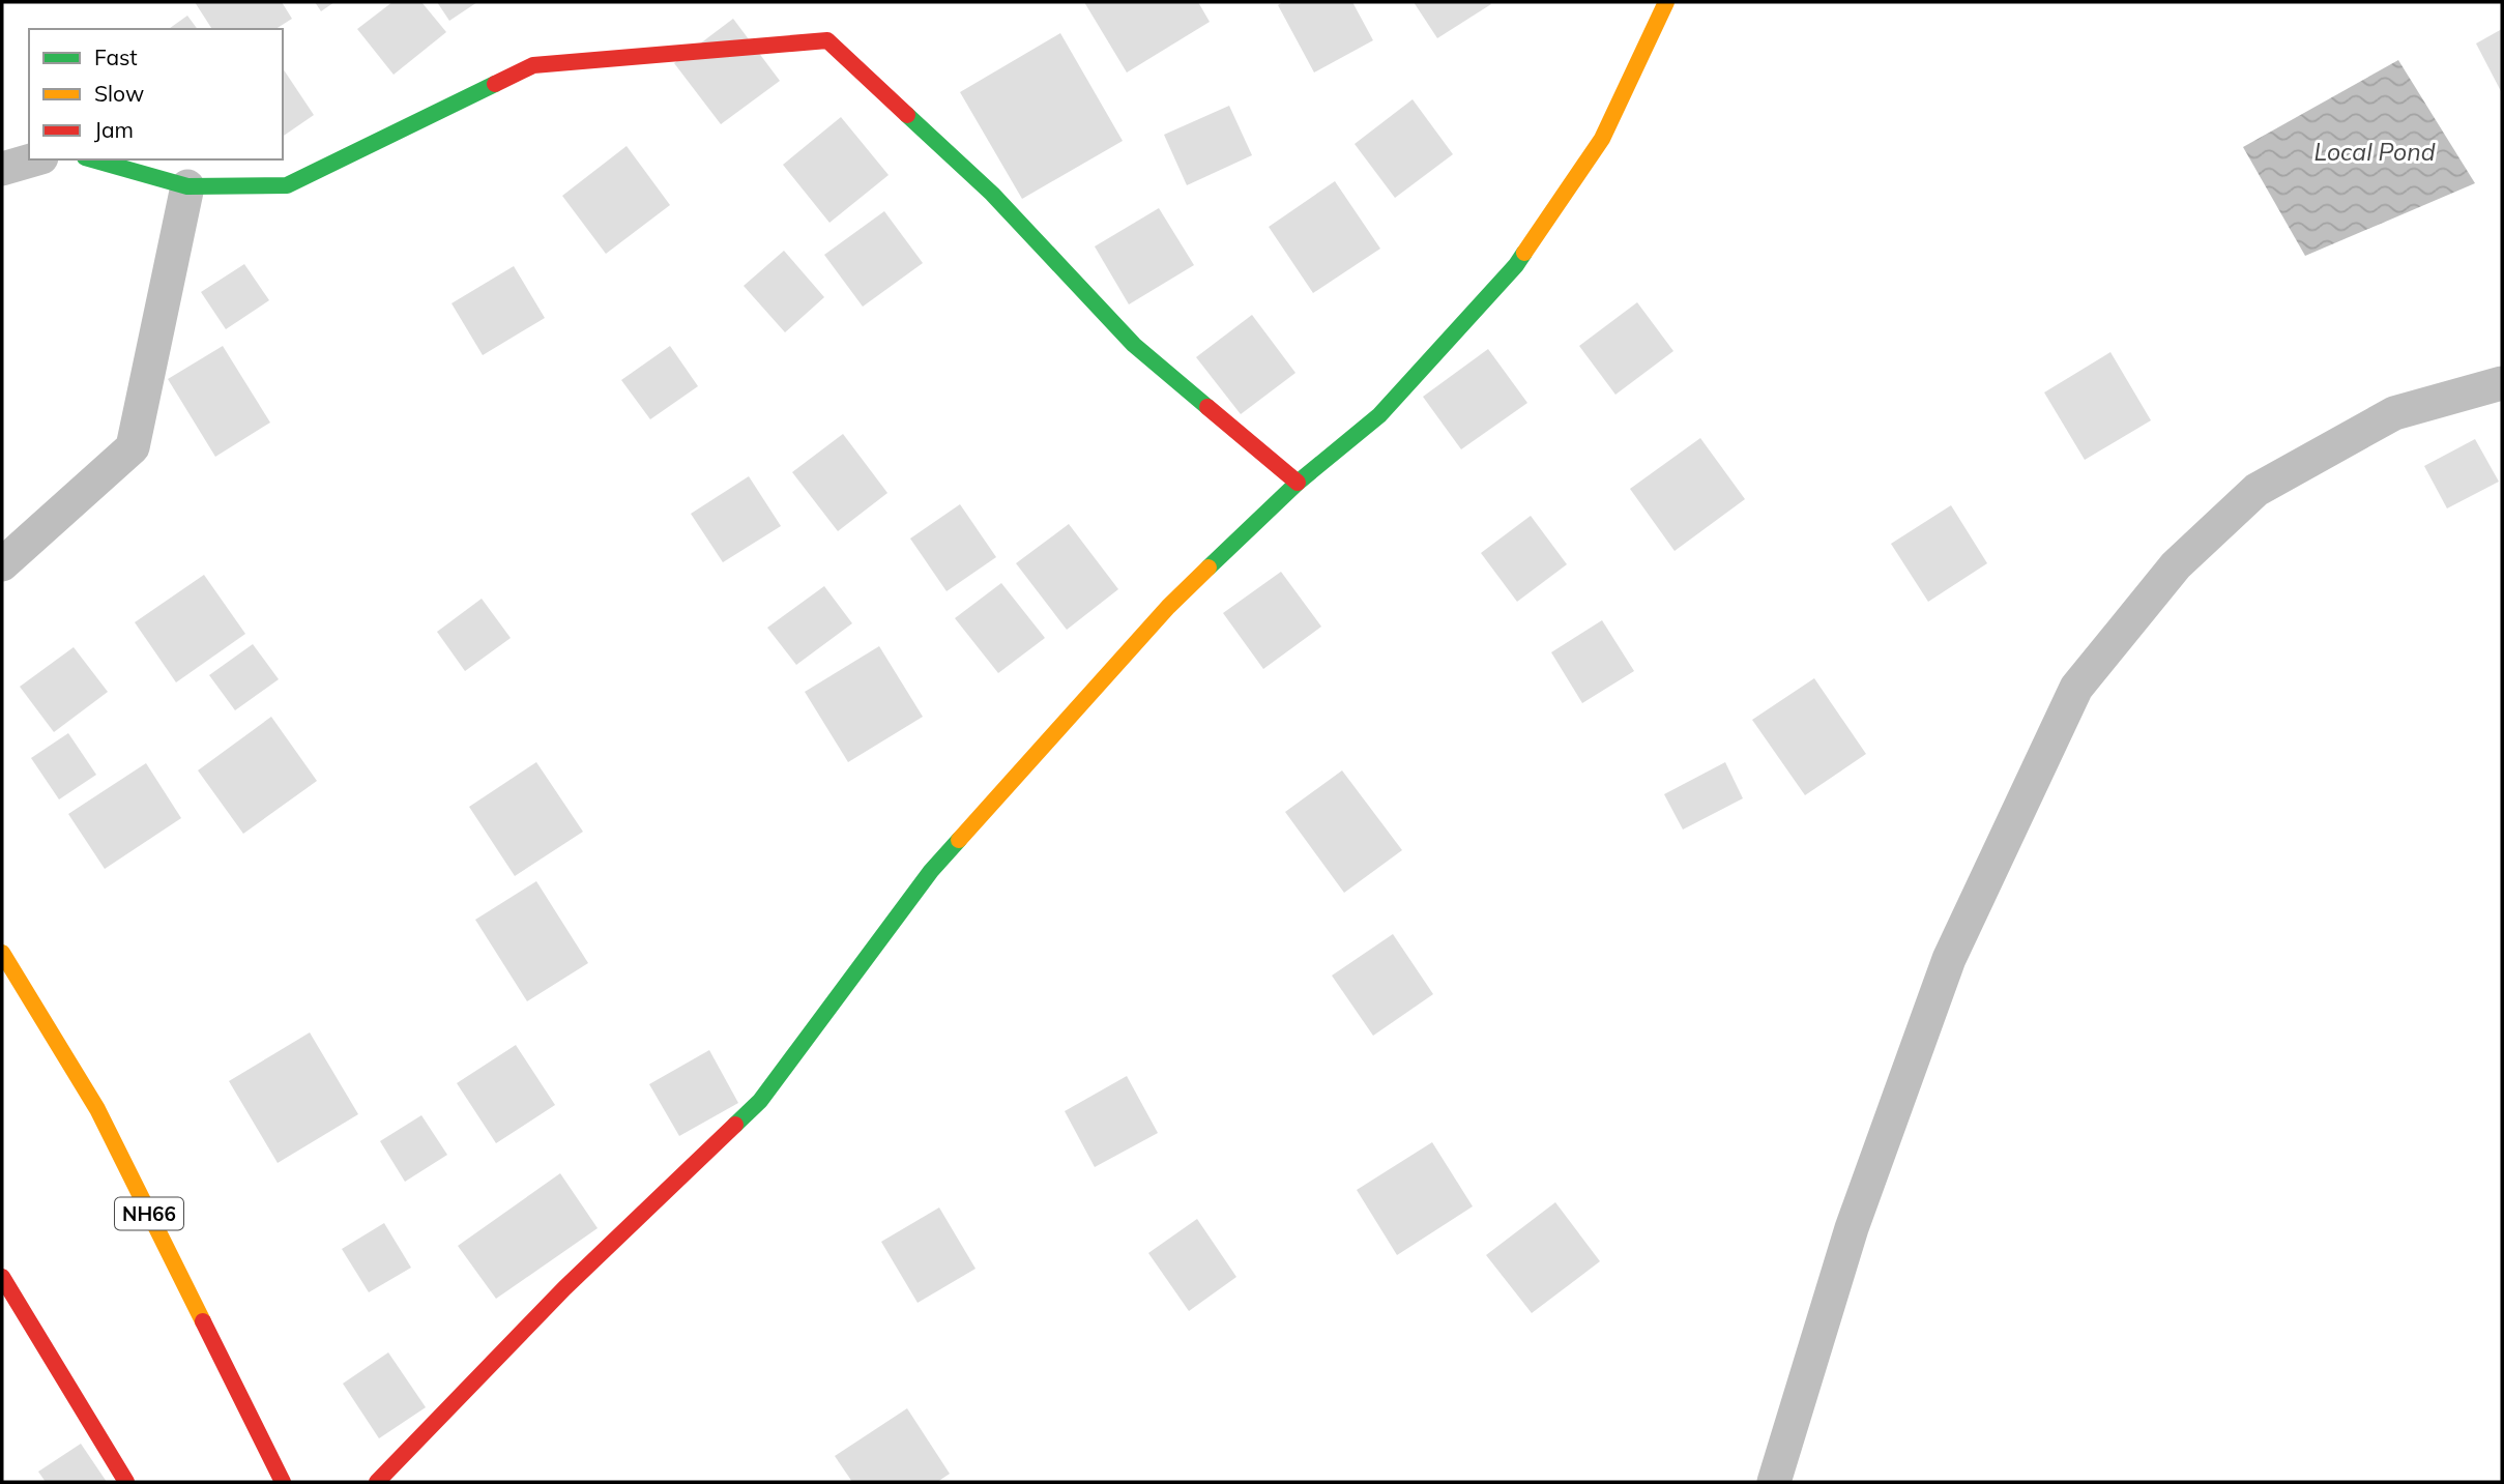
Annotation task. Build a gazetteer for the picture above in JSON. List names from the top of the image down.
{
  "streets": {
    "main road": ["NH66"]
  },
  "water": ["Local Pond"],
  "legend": ["Fast", "Slow", "Jam"]
}
